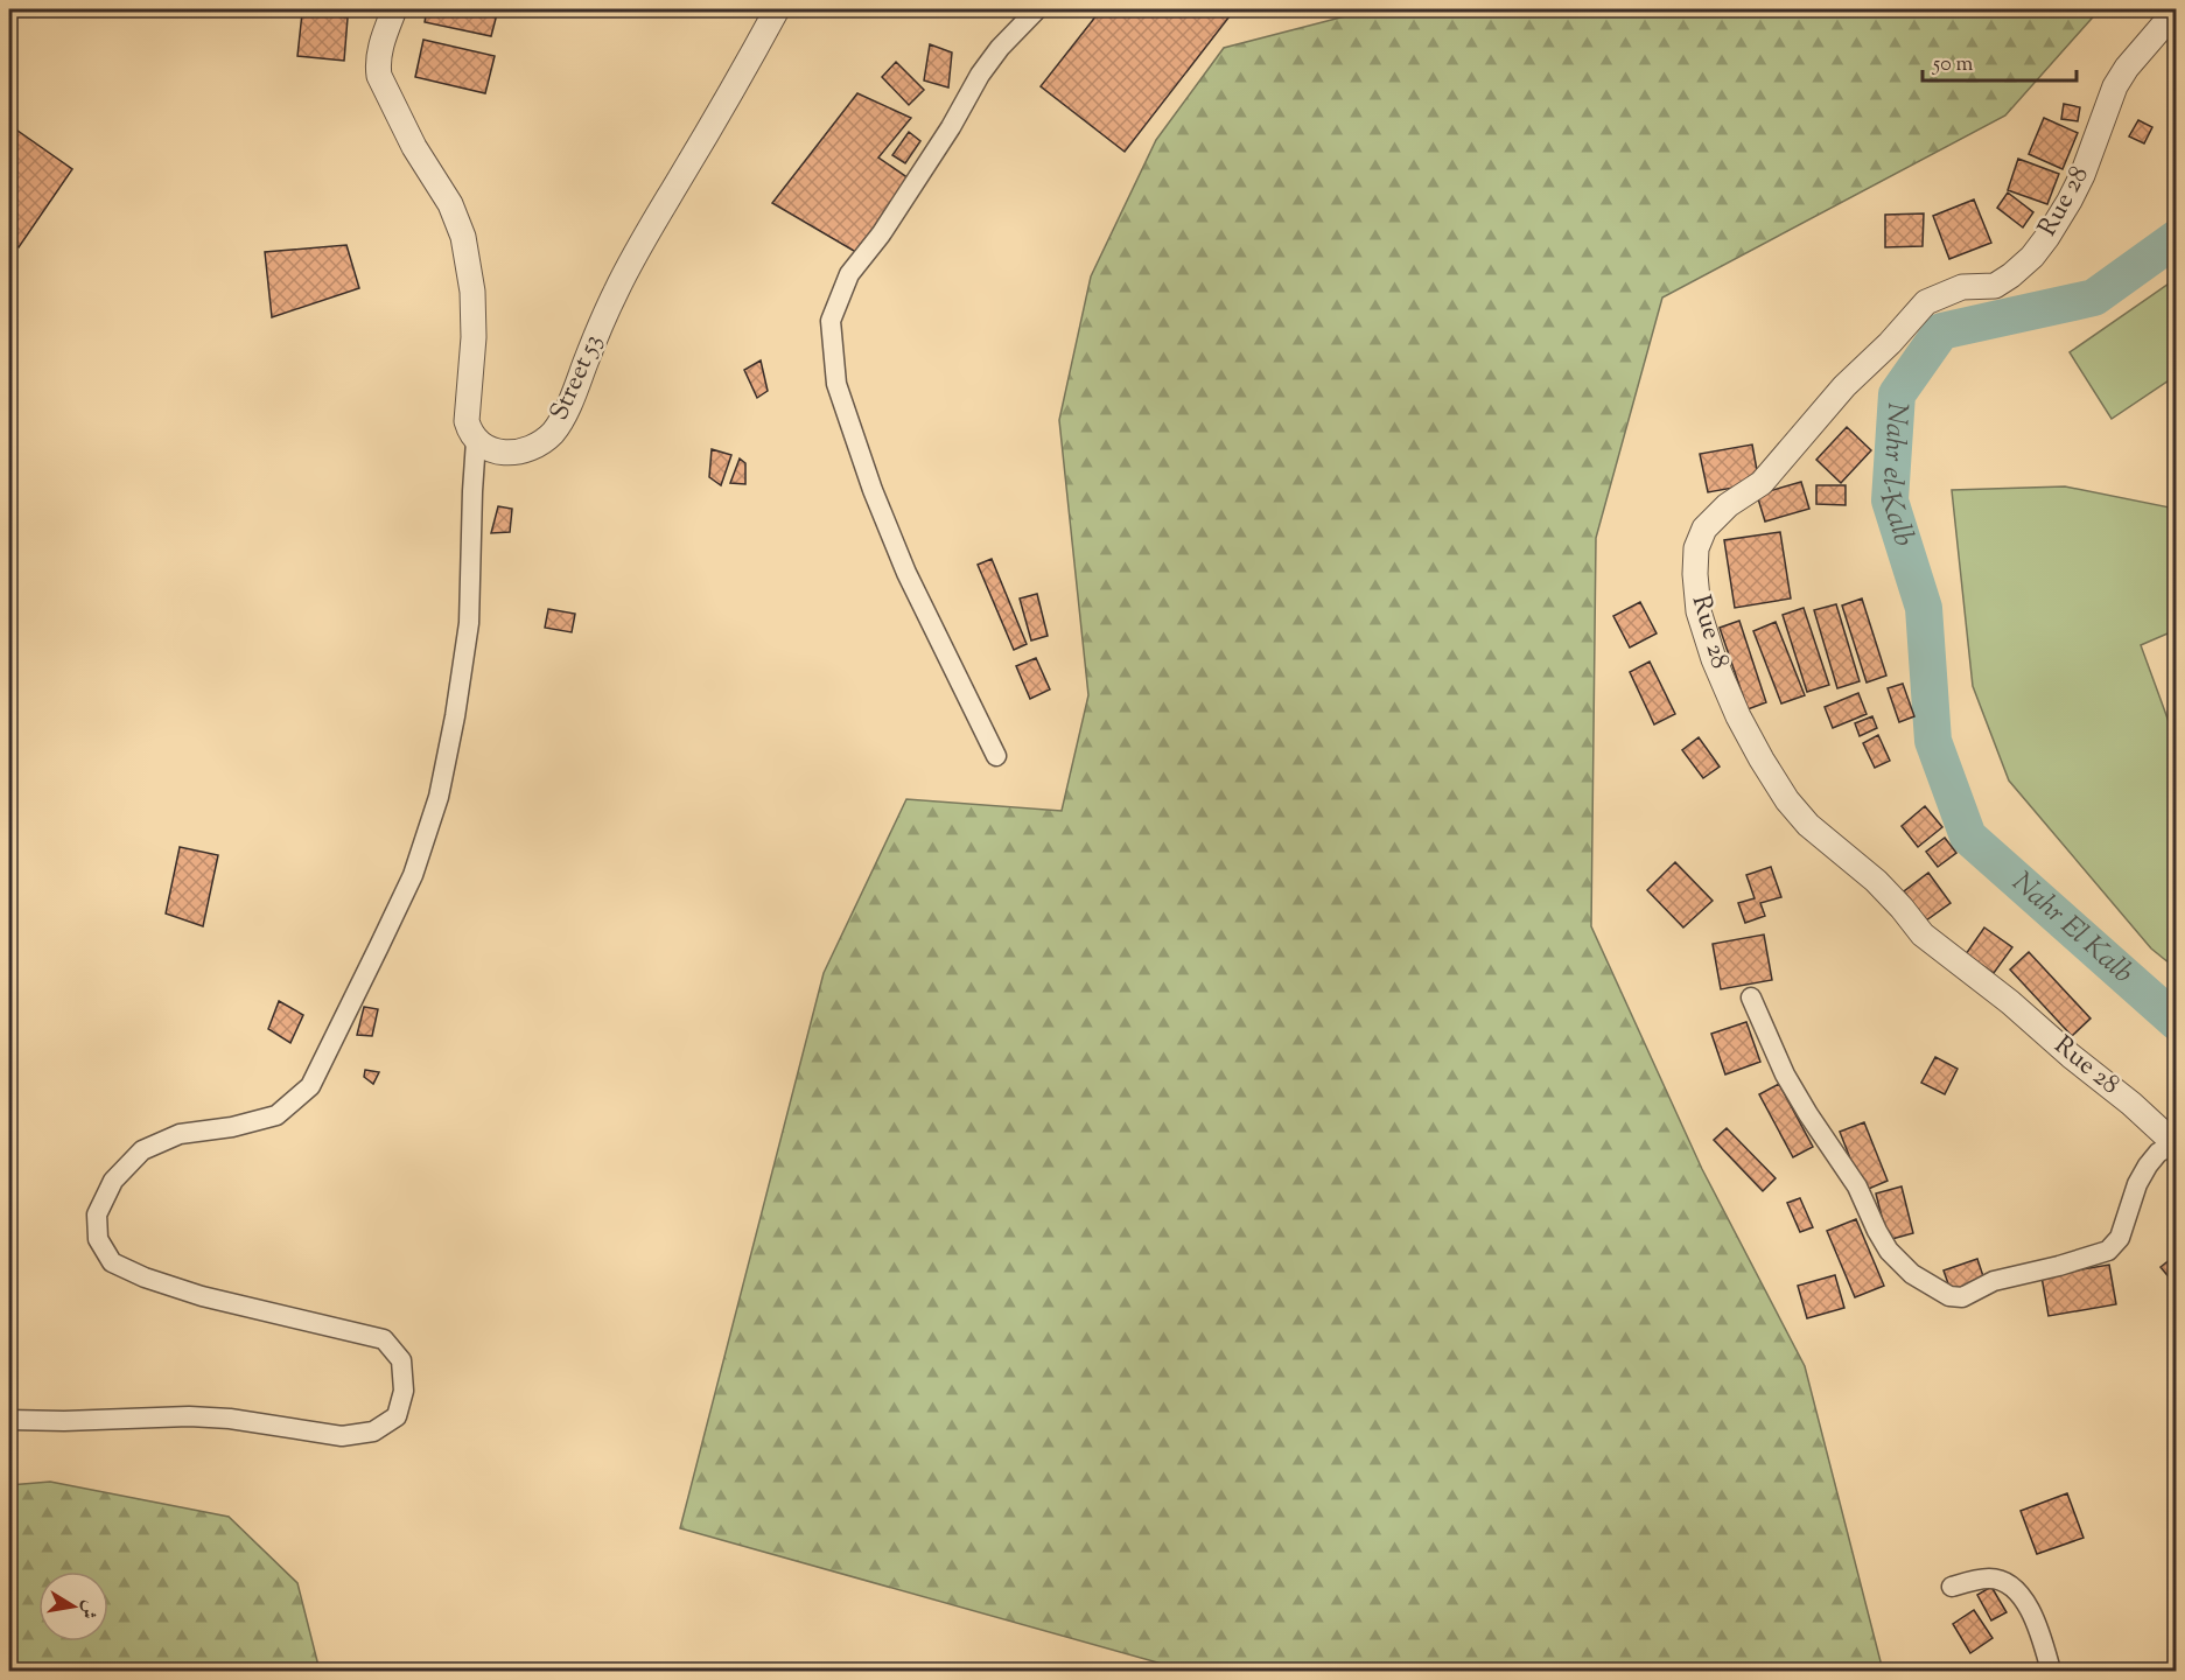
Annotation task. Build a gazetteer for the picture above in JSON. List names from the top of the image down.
{
  "streets": {
    "street": ["Rue 28", "Street 53"]
  },
  "water": ["Nahr el-Kalb", "Nahr El Kalb"],
  "scale_bar": "50 m",
  "north": "right"
}
